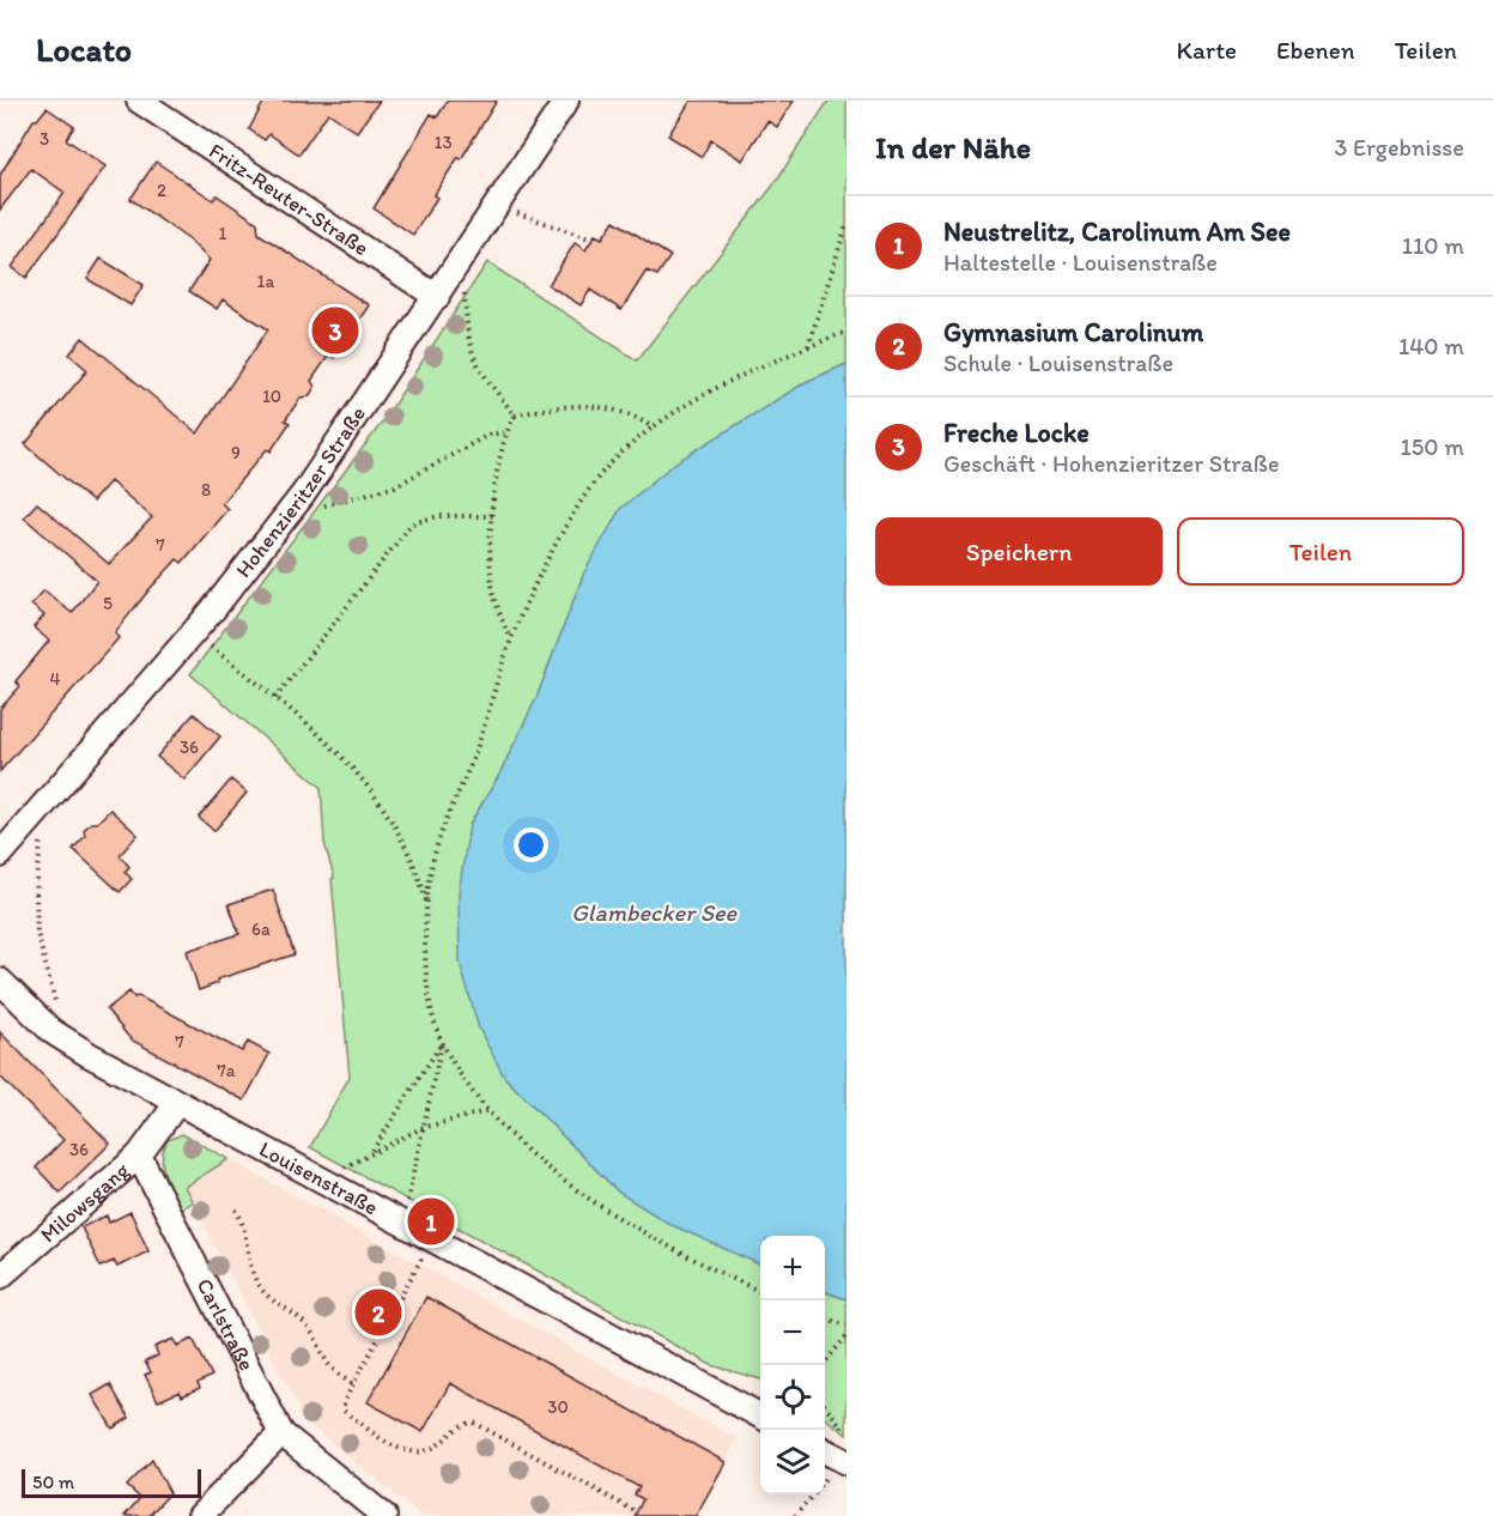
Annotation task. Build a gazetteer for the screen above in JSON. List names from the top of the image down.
{
  "streets": {
    "street": [
      "Fritz-Reuter-Straße",
      "Hohenzieritzer Straße",
      "Louisenstraße",
      "Milowsgang",
      "Carlstraße"
    ]
  },
  "crossings": [
    ["Fritz-Reuter-Straße", "Hohenzieritzer Straße"],
    ["Milowsgang", "Carlstraße"]
  ],
  "water": ["Glambecker See"],
  "house_numbers": [
    "3",
    "13",
    "2",
    "1",
    "1a",
    "10",
    "9",
    "8",
    "7",
    "5",
    "4",
    "36",
    "6a",
    "7",
    "7a",
    "36",
    "30"
  ],
  "scale_bar": "50 m",
  "page": {
    "header": "Locato",
    "nav": ["Karte", "Ebenen", "Teilen"],
    "heading": ["In der Nähe", "3 Ergebnisse"],
    "list": [
      {
        "mark": "1",
        "name": "Neustrelitz, Carolinum Am See",
        "note": "Haltestelle · Louisenstraße",
        "value": "110 m"
      },
      {
        "mark": "2",
        "name": "Gymnasium Carolinum",
        "note": "Schule · Louisenstraße",
        "value": "140 m"
      },
      {
        "mark": "3",
        "name": "Freche Locke",
        "note": "Geschäft · Hohenzieritzer Straße",
        "value": "150 m"
      }
    ],
    "pins": ["3", "1", "2"],
    "buttons": ["Speichern", "Teilen"],
    "map_buttons": ["+", "−"],
    "scale": "50 m"
  }
}
